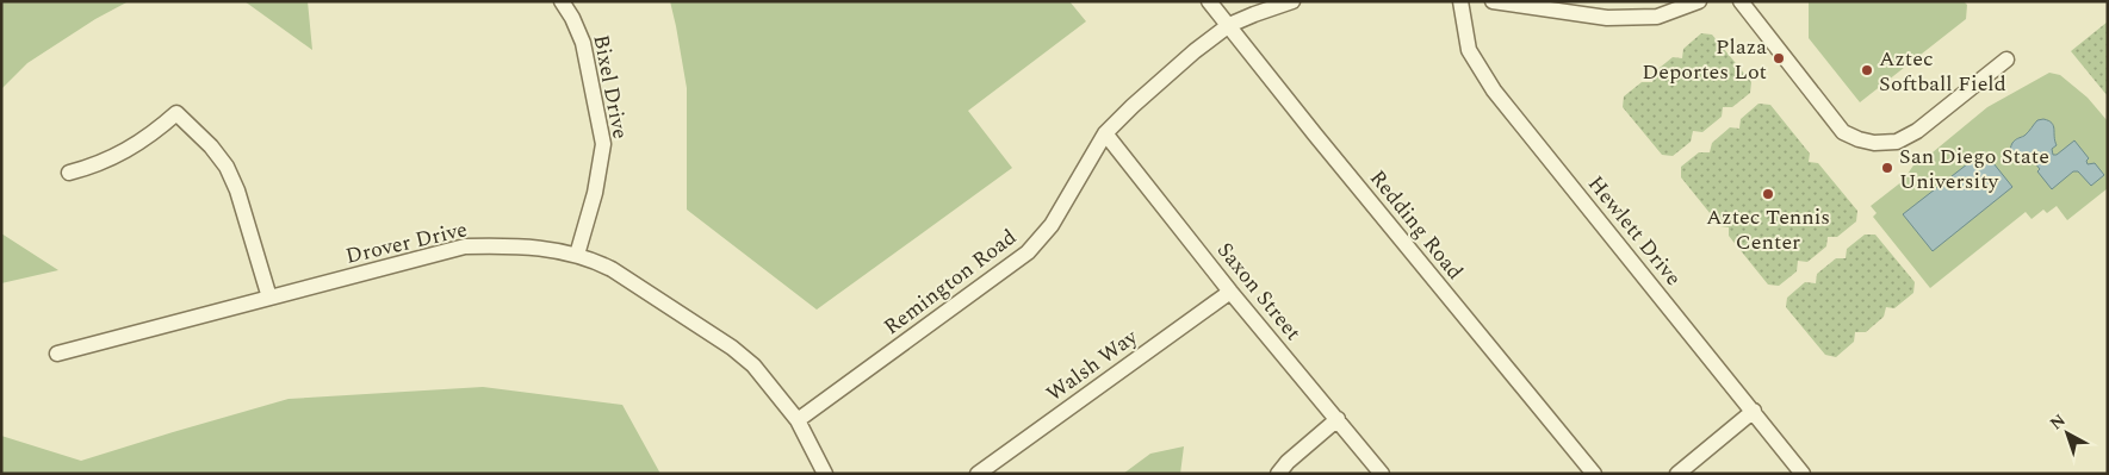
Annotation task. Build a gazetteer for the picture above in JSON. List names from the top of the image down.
{
  "streets": {
    "street": [
      "Bixel Drive",
      "Redding Road",
      "Hewlett Drive",
      "Drover Drive",
      "Remington Road",
      "Saxon Street",
      "Walsh Way"
    ]
  },
  "crossings": [
    ["Bixel Drive", "Drover Drive"],
    ["Redding Road", "Remington Road"],
    ["Drover Drive", "Remington Road"],
    ["Remington Road", "Saxon Street"],
    ["Saxon Street", "Walsh Way"]
  ],
  "places": [
    "Plaza Deportes Lot",
    "Aztec Softball Field",
    "San Diego State University",
    "Aztec Tennis Center"
  ],
  "north": "top left"
}
